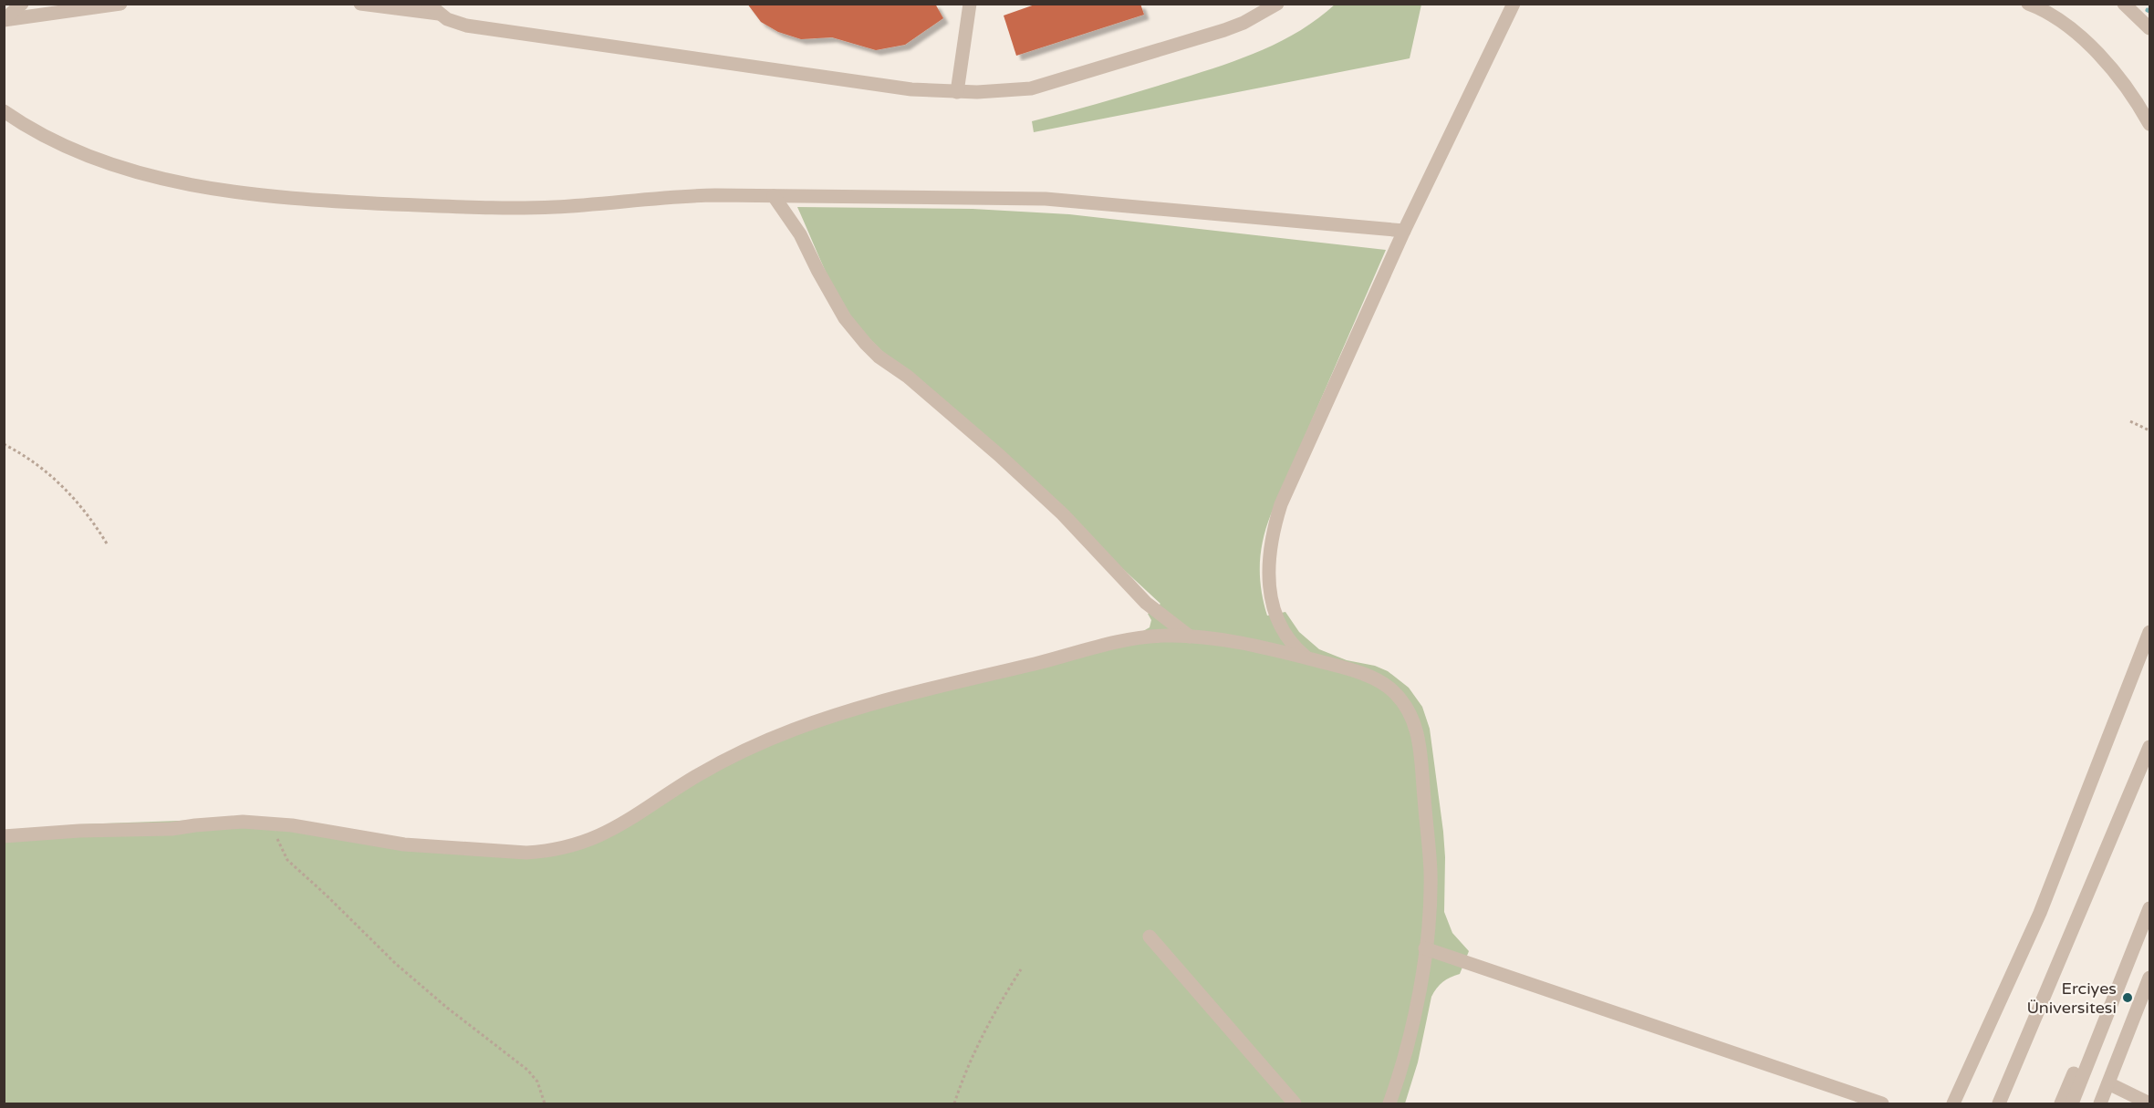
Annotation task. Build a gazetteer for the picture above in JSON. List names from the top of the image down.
{
  "places": ["Erciyes Üniversitesi"]
}
